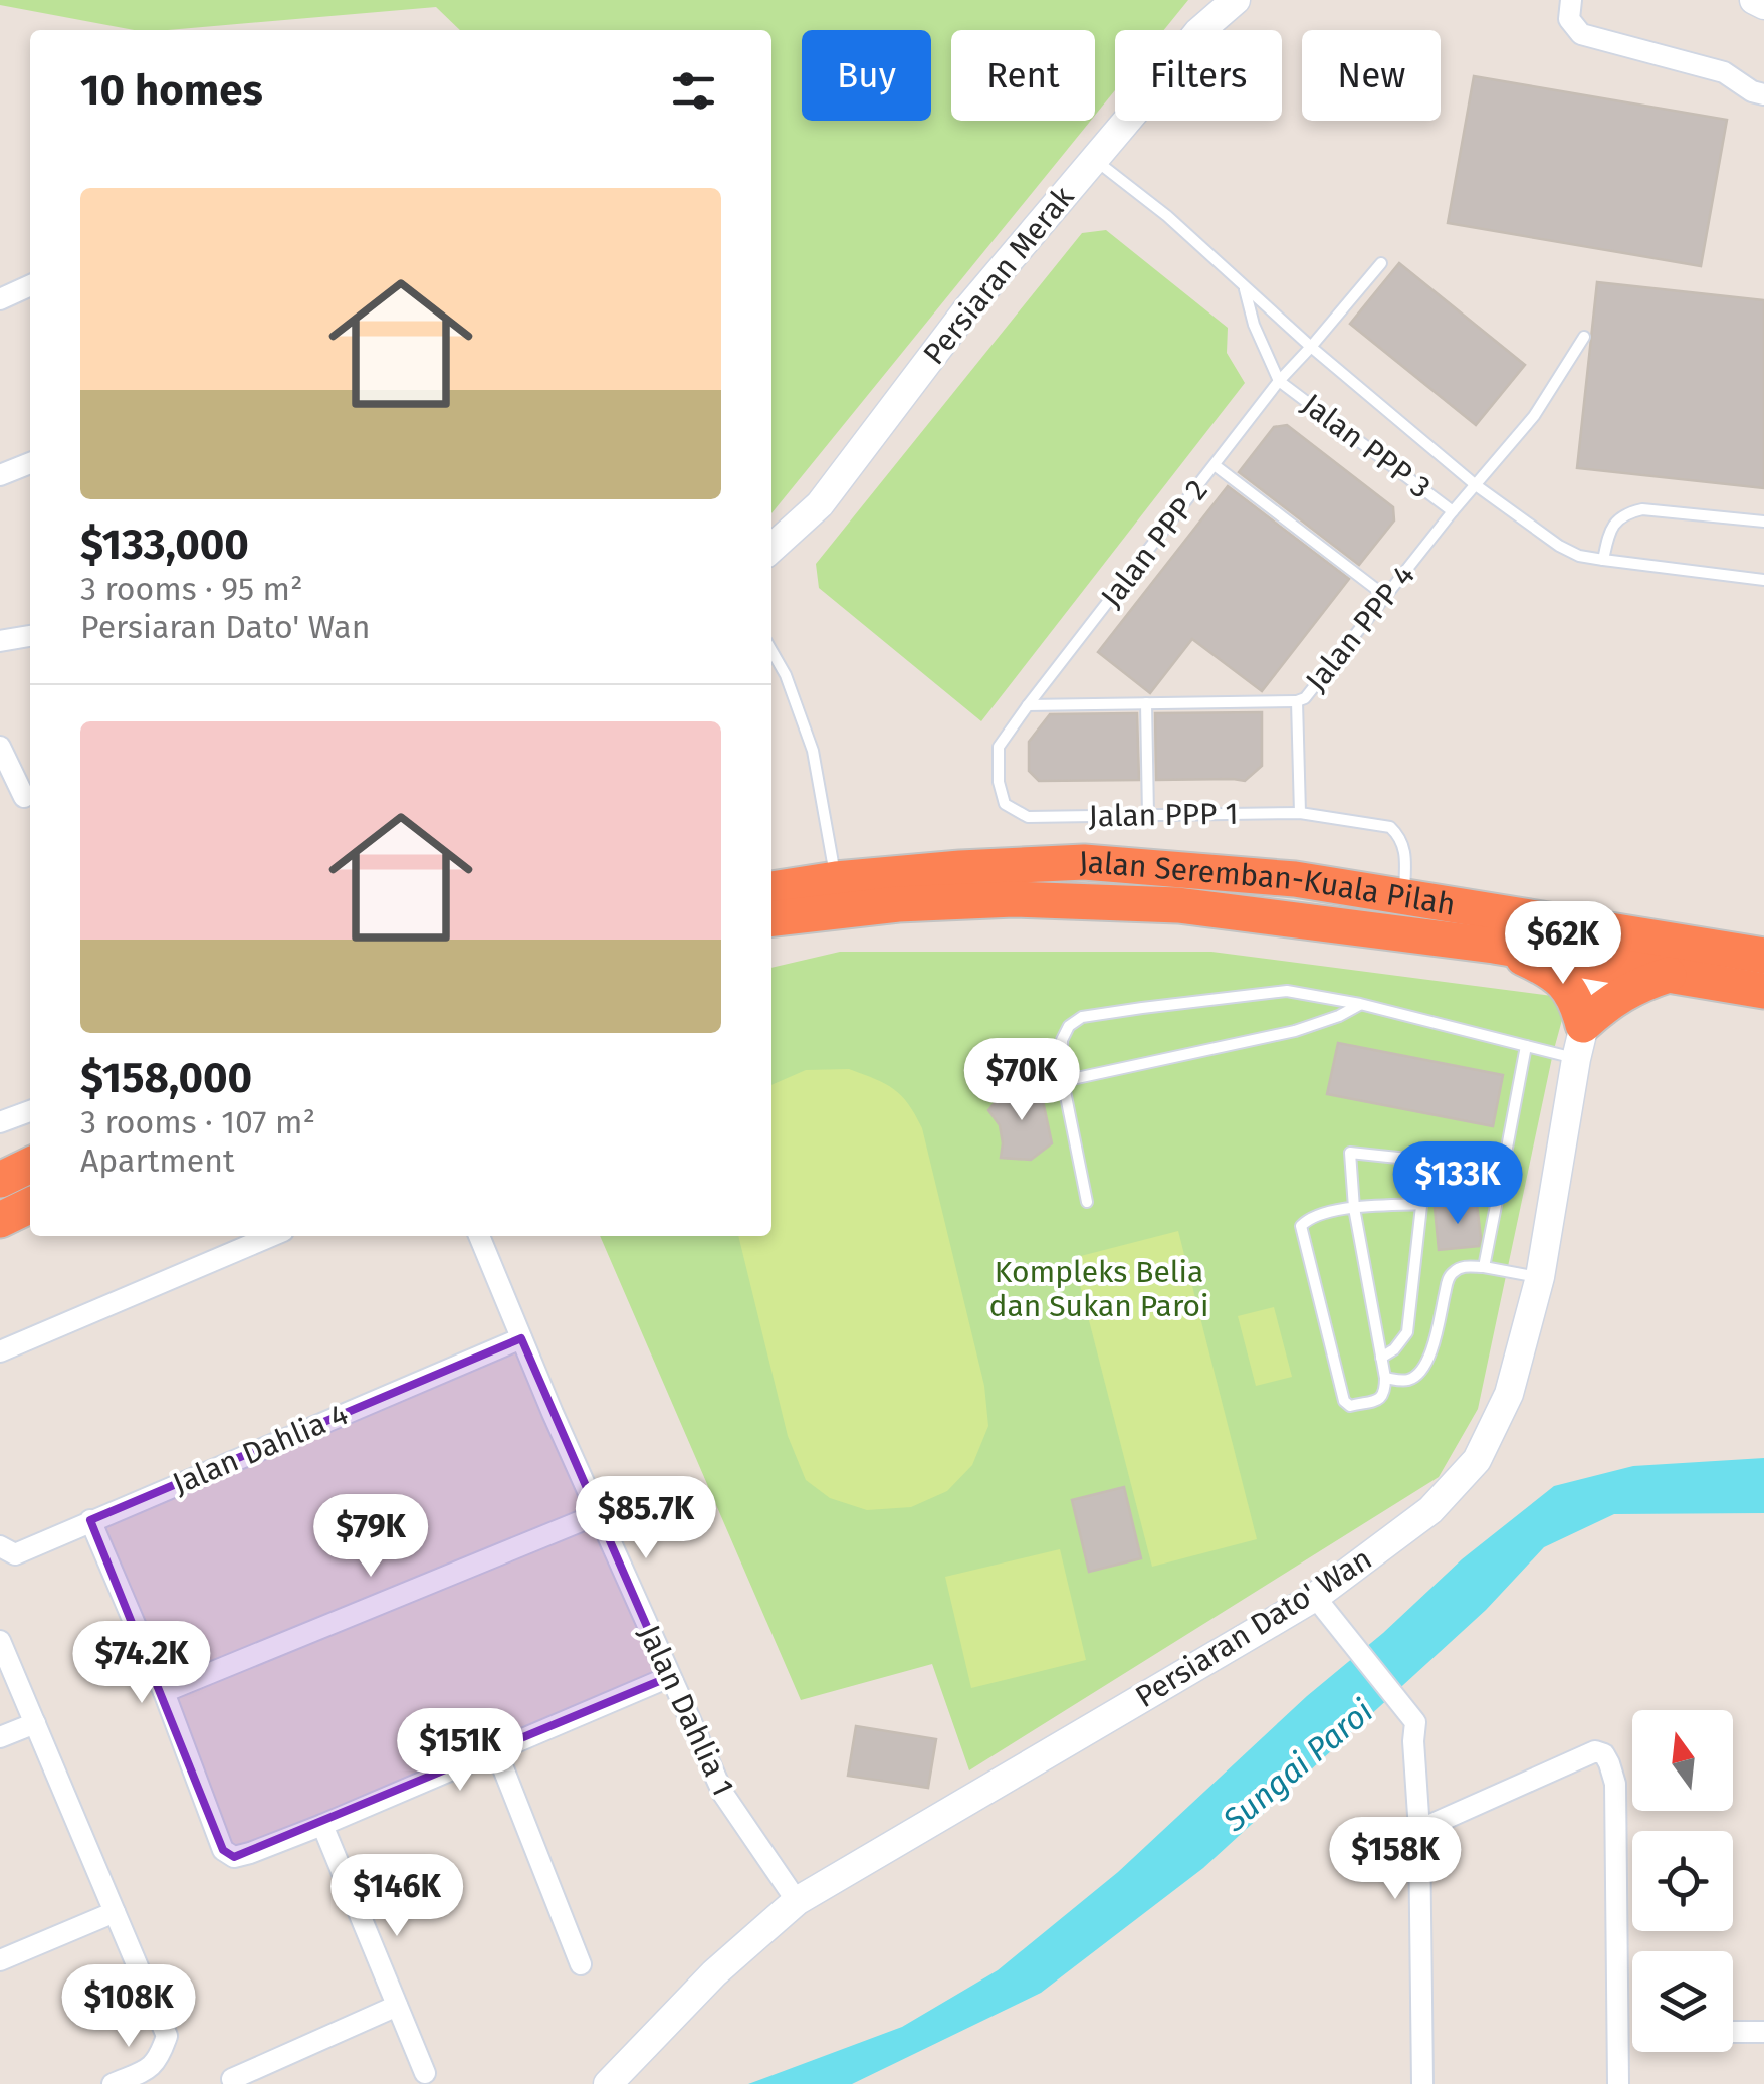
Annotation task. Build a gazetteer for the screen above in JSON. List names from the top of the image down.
{
  "streets": {
    "highway": ["Jalan Seremban-Kuala Pilah"],
    "street": [
      "Persiaran Merak",
      "Jalan Dahlia 4",
      "Persiaran Dato' Wan",
      "Jalan Dahlia 1"
    ],
    "lane": [
      "Jalan PPP 3",
      "Jalan PPP 2",
      "Jalan PPP 4",
      "Jalan PPP 1"
    ]
  },
  "crossings": [
    ["Jalan PPP 3", "Jalan PPP 2"],
    ["Jalan PPP 3", "Jalan PPP 4"],
    ["Jalan PPP 2", "Jalan PPP 1"],
    ["Jalan PPP 4", "Jalan PPP 1"],
    ["Jalan PPP 1", "Jalan Seremban-Kuala Pilah"],
    ["Jalan Seremban-Kuala Pilah", "Persiaran Dato' Wan"],
    ["Jalan Dahlia 4", "Jalan Dahlia 1"],
    ["Persiaran Dato' Wan", "Jalan Dahlia 1"]
  ],
  "water": ["Sungai Paroi"],
  "parks": ["Kompleks Belia dan Sukan Paroi"],
  "north": "top",
  "page": {
    "chip": [
      "Buy",
      "Rent",
      "Filters",
      "New"
    ],
    "heading": "10 homes",
    "list": [
      {
        "name": "$133,000",
        "note": "3 rooms · 95 m² · Persiaran Dato' Wan"
      },
      {
        "name": "$158,000",
        "note": "3 rooms · 107 m² · Apartment"
      }
    ],
    "price": [
      "$62K",
      "$70K",
      "$133K",
      "$85.7K",
      "$79K",
      "$74.2K",
      "$151K",
      "$158K",
      "$146K",
      "$108K"
    ]
  }
}
